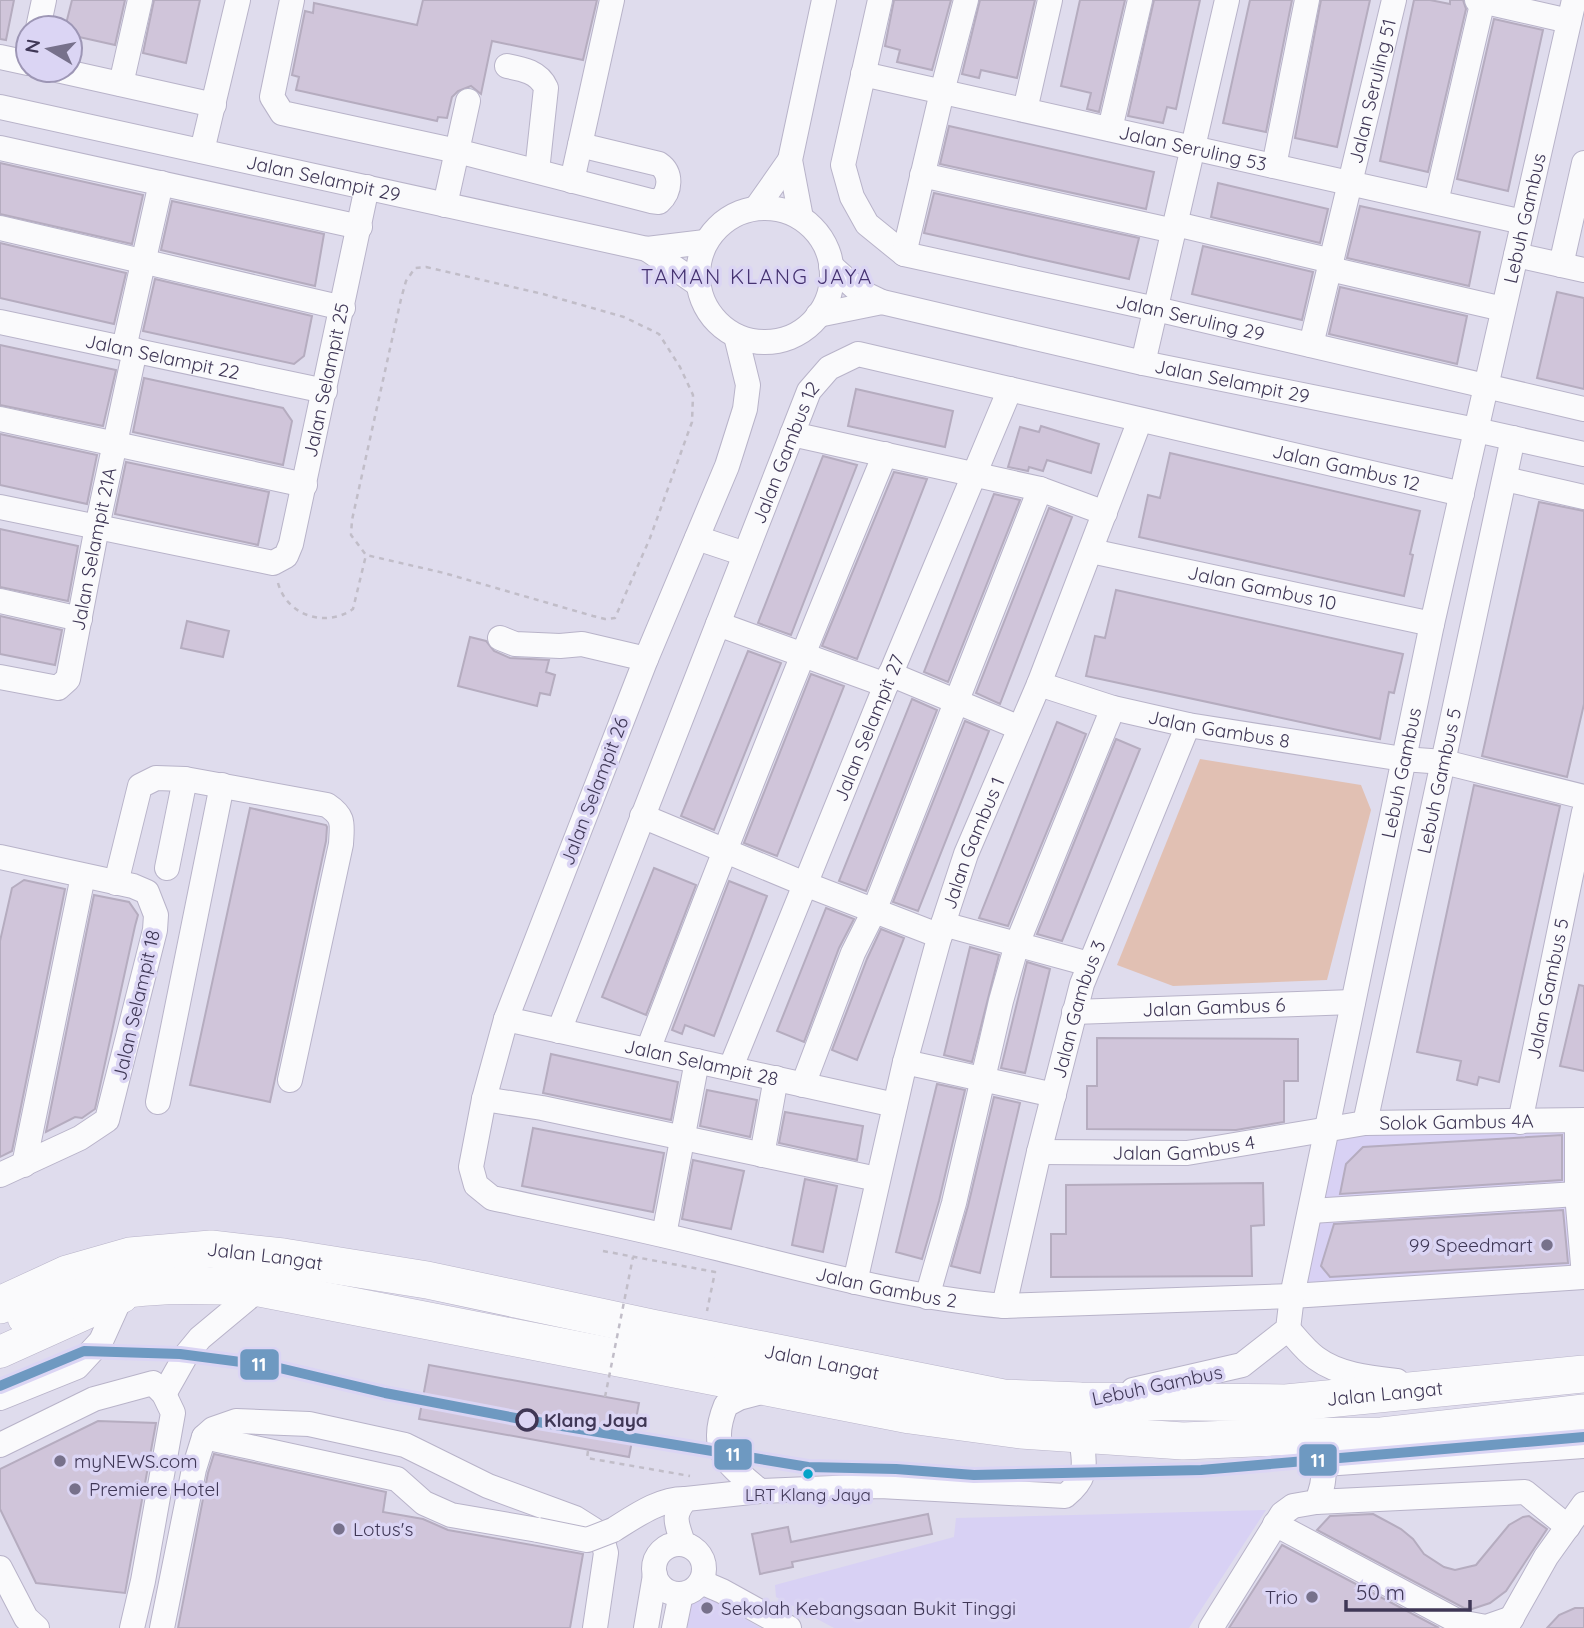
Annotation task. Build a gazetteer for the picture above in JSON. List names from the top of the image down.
{
  "streets": {
    "highway": ["Jalan Langat"],
    "street": [
      "Jalan Seruling 51",
      "Jalan Seruling 53",
      "Jalan Selampit 29",
      "Lebuh Gambus",
      "Jalan Seruling 29",
      "Jalan Selampit 22",
      "Jalan Selampit 25",
      "Jalan Gambus 12",
      "Jalan Selampit 21A",
      "Jalan Gambus 10",
      "Jalan Selampit 27",
      "Jalan Gambus 8",
      "Lebuh Gambus 5",
      "Jalan Selampit 26",
      "Jalan Gambus 1",
      "Jalan Gambus 5",
      "Jalan Selampit 18",
      "Jalan Gambus 6",
      "Jalan Gambus 3",
      "Jalan Selampit 28",
      "Solok Gambus 4A",
      "Jalan Gambus 4",
      "Jalan Gambus 2"
    ]
  },
  "crossings": [
    ["Jalan Seruling 51", "Jalan Seruling 53"],
    ["Jalan Seruling 51", "Jalan Seruling 29"],
    ["Jalan Seruling 53", "Lebuh Gambus"],
    ["Jalan Seruling 53", "Jalan Seruling 29"],
    ["Jalan Selampit 29", "Lebuh Gambus"],
    ["Jalan Selampit 29", "Jalan Selampit 25"],
    ["Jalan Selampit 29", "Jalan Selampit 21A"],
    ["Jalan Selampit 29", "Lebuh Gambus 5"],
    ["Jalan Selampit 29", "Jalan Selampit 26"],
    ["Lebuh Gambus", "Jalan Seruling 29"],
    ["Lebuh Gambus", "Jalan Gambus 12"],
    ["Lebuh Gambus", "Jalan Gambus 10"],
    ["Lebuh Gambus", "Jalan Gambus 8"],
    ["Lebuh Gambus", "Jalan Gambus 6"],
    ["Lebuh Gambus", "Solok Gambus 4A"],
    ["Lebuh Gambus", "Jalan Gambus 4"],
    ["Lebuh Gambus", "Jalan Langat"],
    ["Lebuh Gambus", "Jalan Gambus 2"],
    ["Jalan Selampit 22", "Jalan Selampit 25"],
    ["Jalan Selampit 22", "Jalan Selampit 21A"],
    ["Jalan Gambus 12", "Jalan Selampit 27"],
    ["Jalan Gambus 12", "Jalan Gambus 1"],
    ["Jalan Gambus 12", "Jalan Selampit 28"],
    ["Jalan Gambus 10", "Jalan Gambus 1"],
    ["Jalan Selampit 27", "Jalan Selampit 28"],
    ["Jalan Gambus 8", "Lebuh Gambus 5"],
    ["Jalan Gambus 8", "Jalan Gambus 1"],
    ["Jalan Gambus 8", "Jalan Gambus 3"],
    ["Lebuh Gambus 5", "Solok Gambus 4A"],
    ["Jalan Selampit 26", "Jalan Selampit 28"],
    ["Jalan Selampit 26", "Jalan Gambus 2"],
    ["Jalan Gambus 1", "Jalan Selampit 28"],
    ["Jalan Gambus 1", "Jalan Gambus 2"],
    ["Jalan Gambus 5", "Solok Gambus 4A"],
    ["Jalan Gambus 6", "Jalan Gambus 3"],
    ["Jalan Gambus 3", "Jalan Gambus 4"],
    ["Jalan Gambus 3", "Jalan Gambus 2"],
    ["Solok Gambus 4A", "Jalan Gambus 4"]
  ],
  "districts": ["TAMAN KLANG JAYA"],
  "places": [
    "99 Speedmart",
    "Klang Jaya",
    "myNEWS.com",
    "LRT Klang Jaya",
    "Premiere Hotel",
    "Lotus's",
    "Trio",
    "Sekolah Kebangsaan Bukit Tinggi"
  ],
  "lines": ["transit line 11"],
  "scale_bar": "50 m",
  "north": "left"
}
